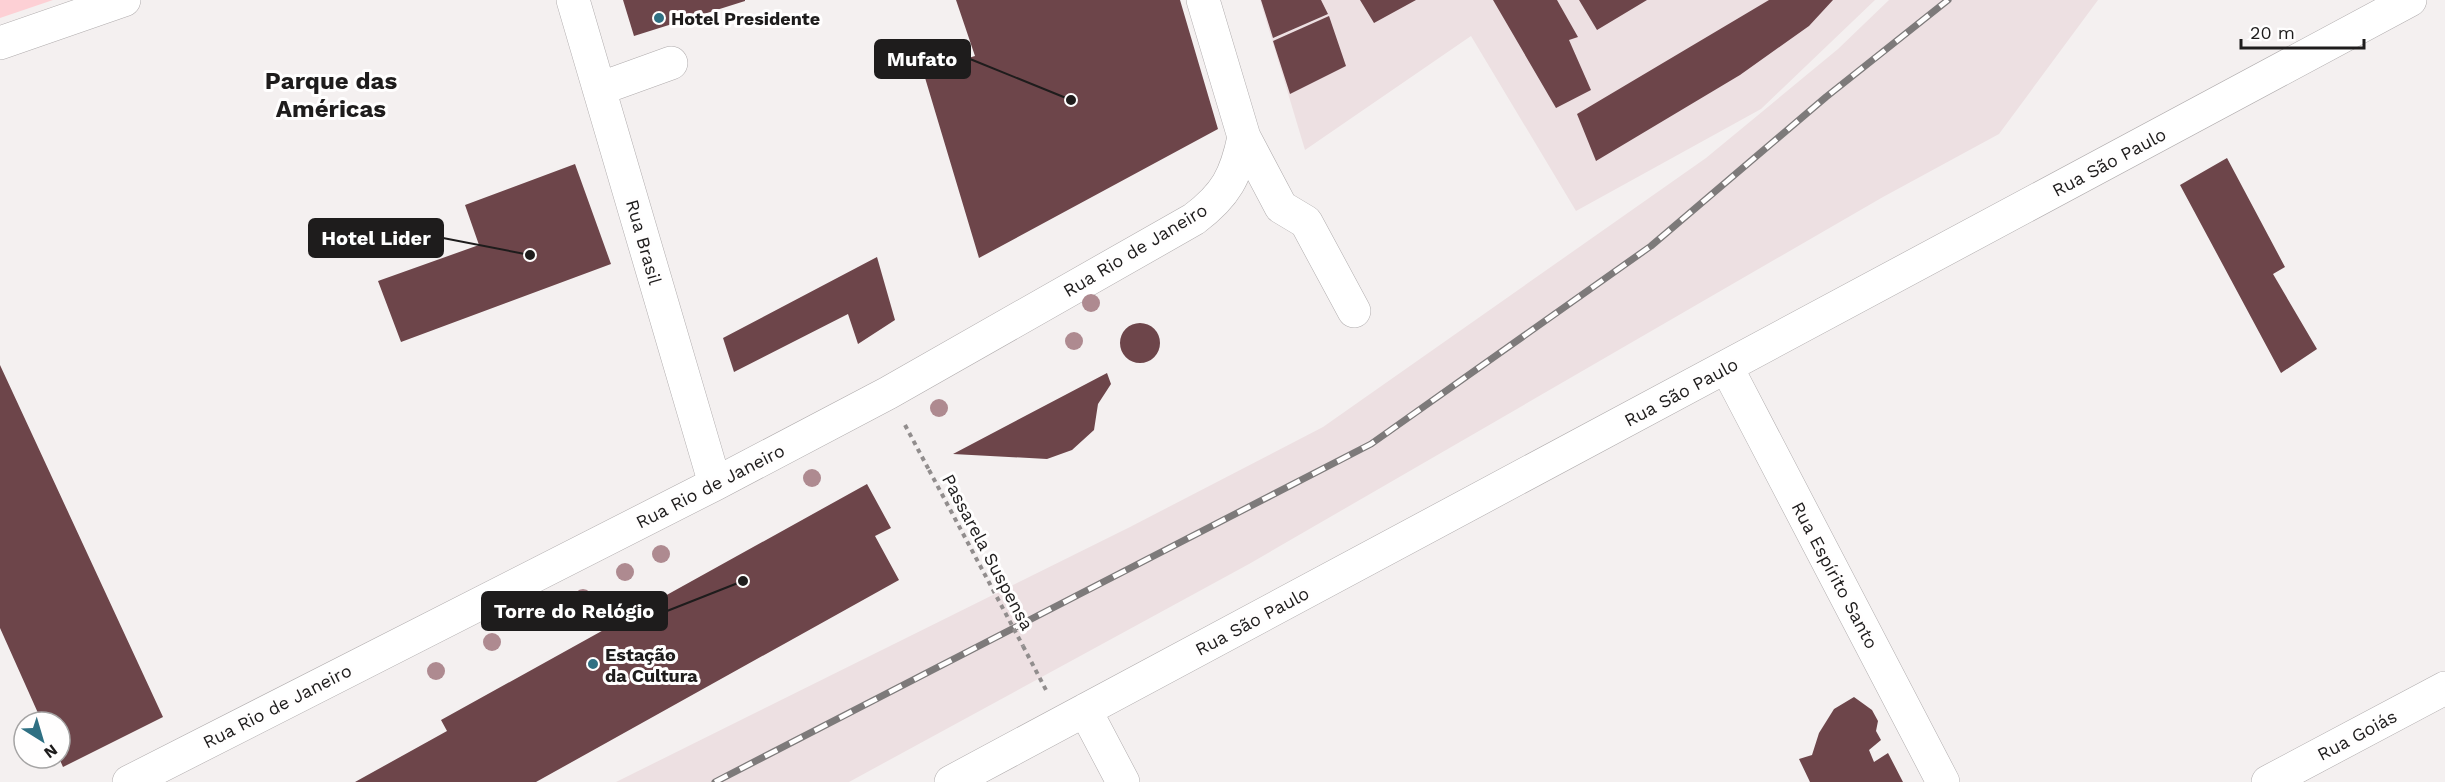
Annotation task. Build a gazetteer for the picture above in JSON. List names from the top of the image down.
{
  "streets": {
    "street": [
      "Rua São Paulo",
      "Rua Brasil",
      "Rua Rio de Janeiro",
      "Rua Espírito Santo",
      "Rua Goiás"
    ],
    "path": ["Passarela Suspensa"]
  },
  "crossings": [
    ["Rua São Paulo", "Passarela Suspensa"],
    ["Rua São Paulo", "Rua Espírito Santo"],
    ["Rua Brasil", "Rua Rio de Janeiro"],
    ["Rua Rio de Janeiro", "Passarela Suspensa"]
  ],
  "districts": ["Parque das Américas"],
  "places": [
    "Hotel Presidente",
    "Mufato",
    "Hotel Lider",
    "Torre do Relógio",
    "Estação da Cultura"
  ],
  "scale_bar": "20 m",
  "north": "bottom right"
}
